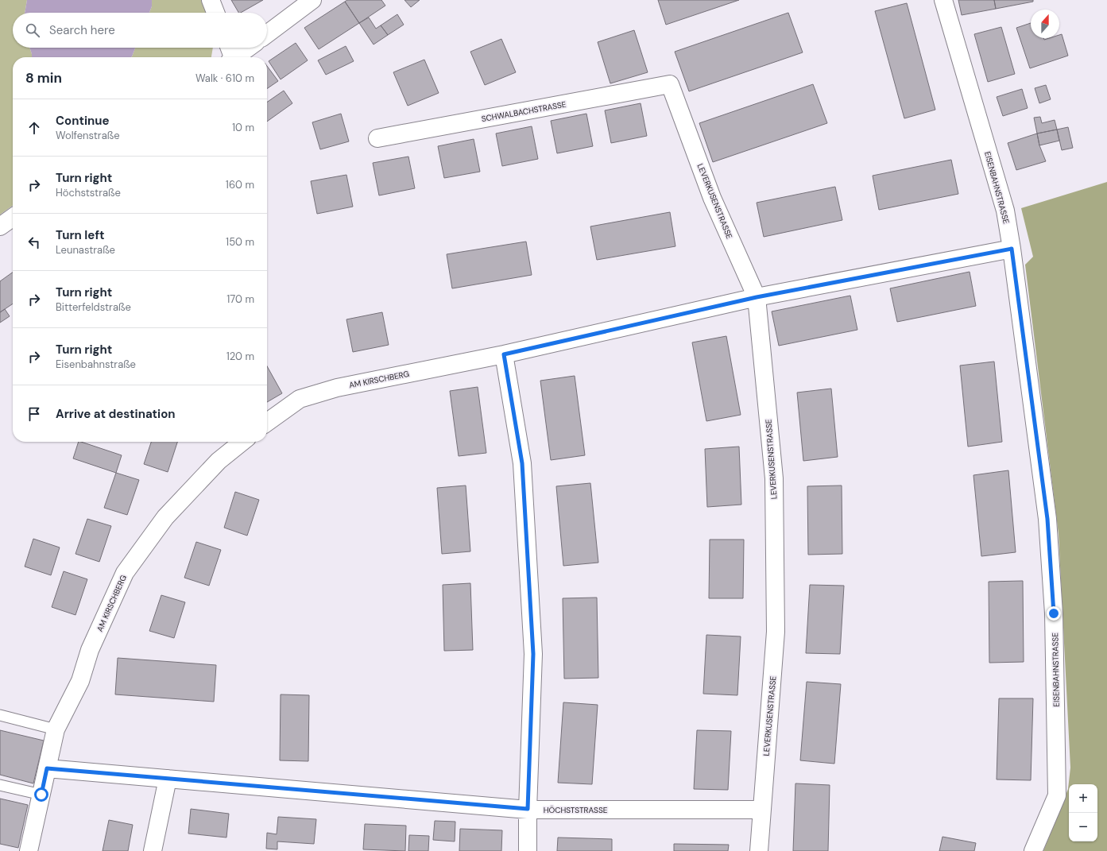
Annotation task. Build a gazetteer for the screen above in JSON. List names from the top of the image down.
{
  "streets": {
    "street": [
      "SCHWALBACHSTRASSE",
      "EISENBAHNSTRASSE",
      "LEVERKUSENSTRASSE",
      "AM KIRSCHBERG",
      "HÖCHSTSTRASSE"
    ]
  },
  "crossings": [
    ["SCHWALBACHSTRASSE", "LEVERKUSENSTRASSE"],
    ["EISENBAHNSTRASSE", "AM KIRSCHBERG"],
    ["LEVERKUSENSTRASSE", "AM KIRSCHBERG"],
    ["LEVERKUSENSTRASSE", "HÖCHSTSTRASSE"],
    ["AM KIRSCHBERG", "HÖCHSTSTRASSE"]
  ],
  "north": "top",
  "page": {
    "search": "Search here",
    "heading": ["8 min", "Walk · 610 m"],
    "list": [
      ["Continue", "Wolfenstraße", "10 m"],
      ["Turn right", "Höchststraße", "160 m"],
      ["Turn left", "Leunastraße", "150 m"],
      ["Turn right", "Bitterfeldstraße", "170 m"],
      ["Turn right", "Eisenbahnstraße", "120 m"],
      "Arrive at destination"
    ],
    "map_buttons": ["+", "−"]
  }
}
